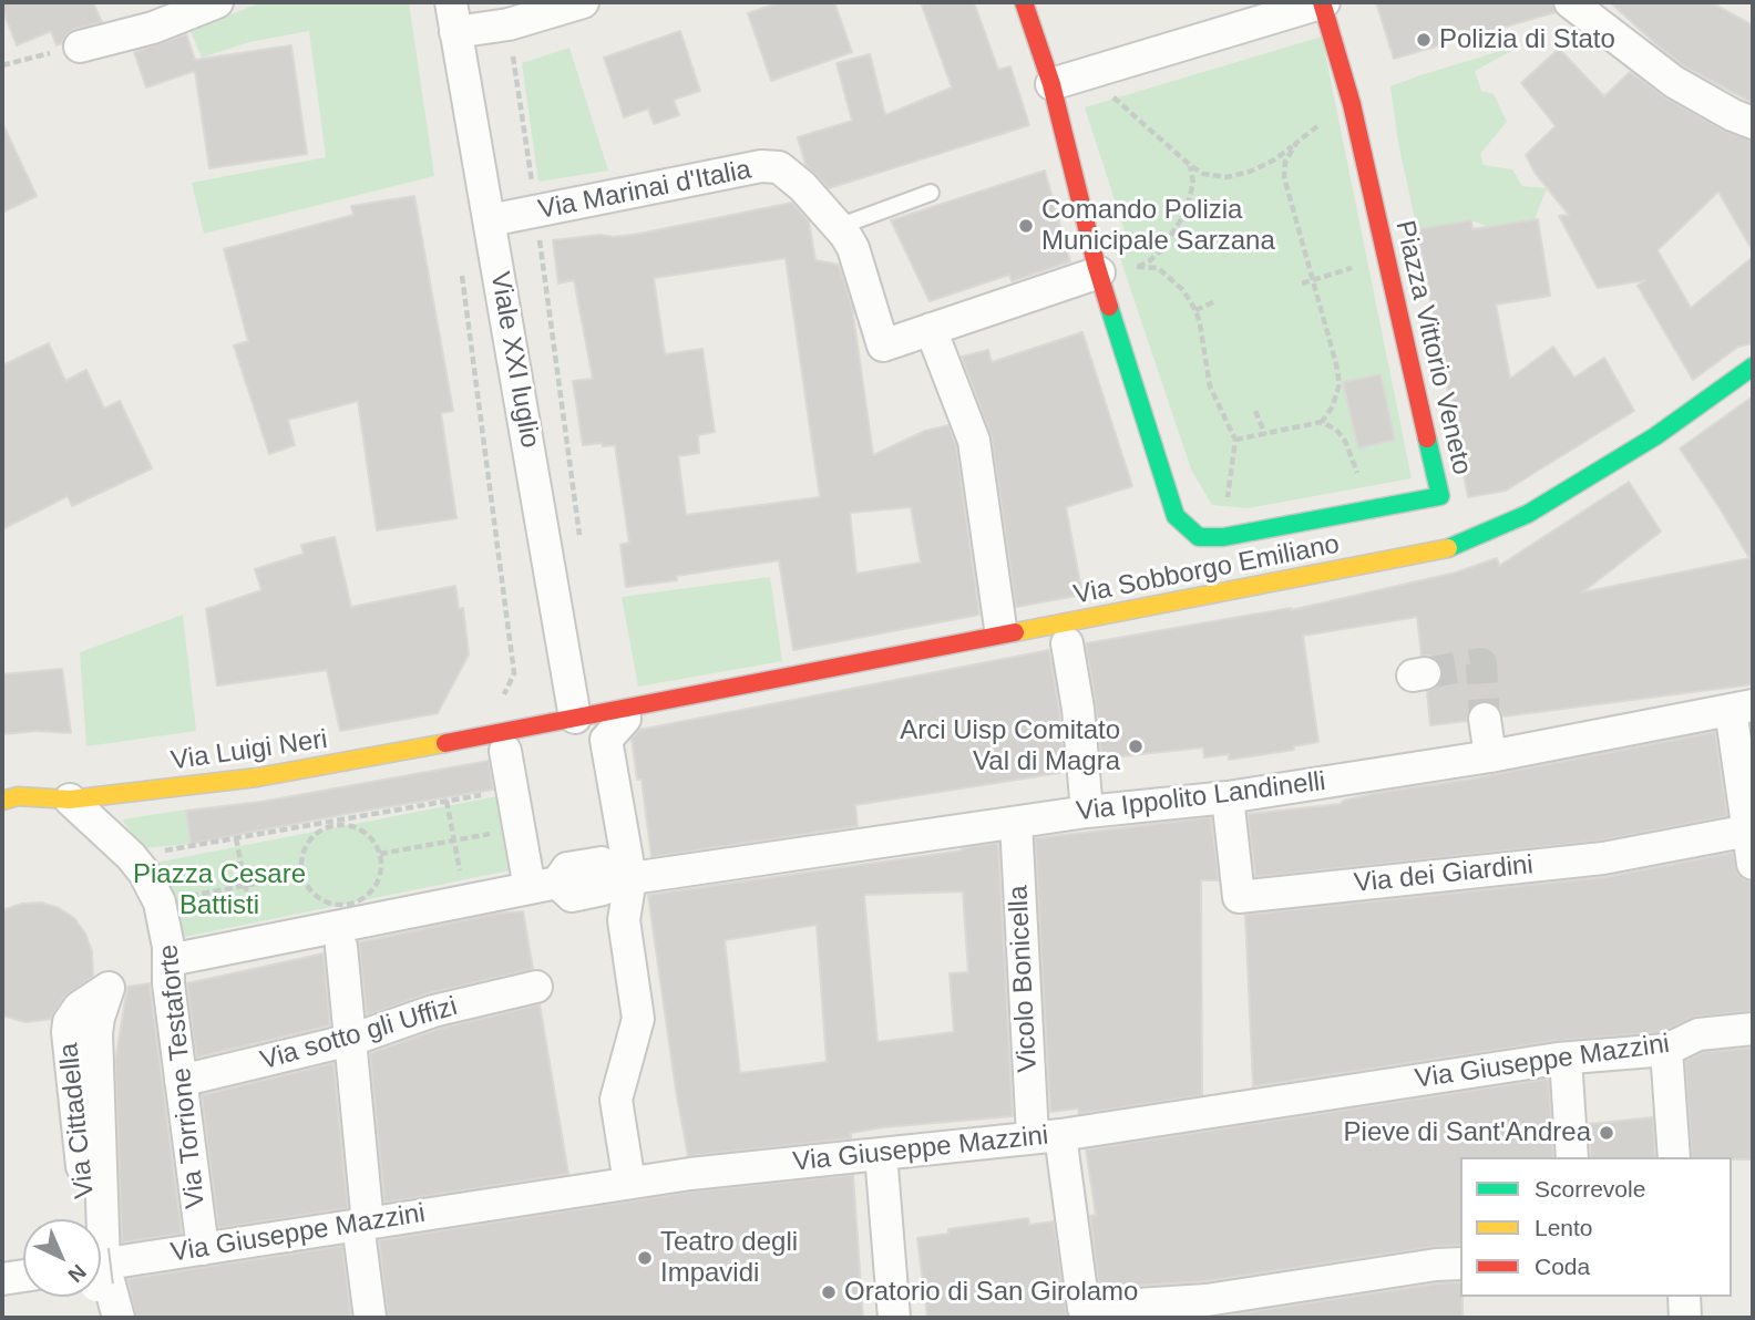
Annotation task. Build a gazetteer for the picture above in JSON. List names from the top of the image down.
{
  "streets": {
    "main road": ["Piazza Vittorio Veneto", "Via Sobborgo Emiliano", "Via Luigi Neri"],
    "street": [
      "Via Marinai d'Italia",
      "Viale XXI luglio",
      "Via Ippolito Landinelli",
      "Via dei Giardini",
      "Vicolo Bonicella",
      "Via sotto gli Uffizi",
      "Via Giuseppe Mazzini",
      "Via Torrione Testaforte",
      "Via Cittadella"
    ]
  },
  "crossings": [
    ["Via Marinai d'Italia", "Piazza Vittorio Veneto"],
    ["Via Marinai d'Italia", "Viale XXI luglio"],
    ["Viale XXI luglio", "Via Sobborgo Emiliano"],
    ["Viale XXI luglio", "Via Luigi Neri"],
    ["Via Sobborgo Emiliano", "Via Luigi Neri"],
    ["Via Luigi Neri", "Via Torrione Testaforte"],
    ["Via Ippolito Landinelli", "Via dei Giardini"],
    ["Via Ippolito Landinelli", "Vicolo Bonicella"],
    ["Vicolo Bonicella", "Via Giuseppe Mazzini"],
    ["Via sotto gli Uffizi", "Via Torrione Testaforte"],
    ["Via Giuseppe Mazzini", "Via Torrione Testaforte"]
  ],
  "parks": ["Piazza Cesare Battisti"],
  "places": [
    "Polizia di Stato",
    "Comando Polizia Municipale Sarzana",
    "Arci Uisp Comitato Val di Magra",
    "Pieve di Sant'Andrea",
    "Teatro degli Impavidi",
    "Oratorio di San Girolamo"
  ],
  "legend": ["Scorrevole", "Lento", "Coda"],
  "north": "bottom right"
}
